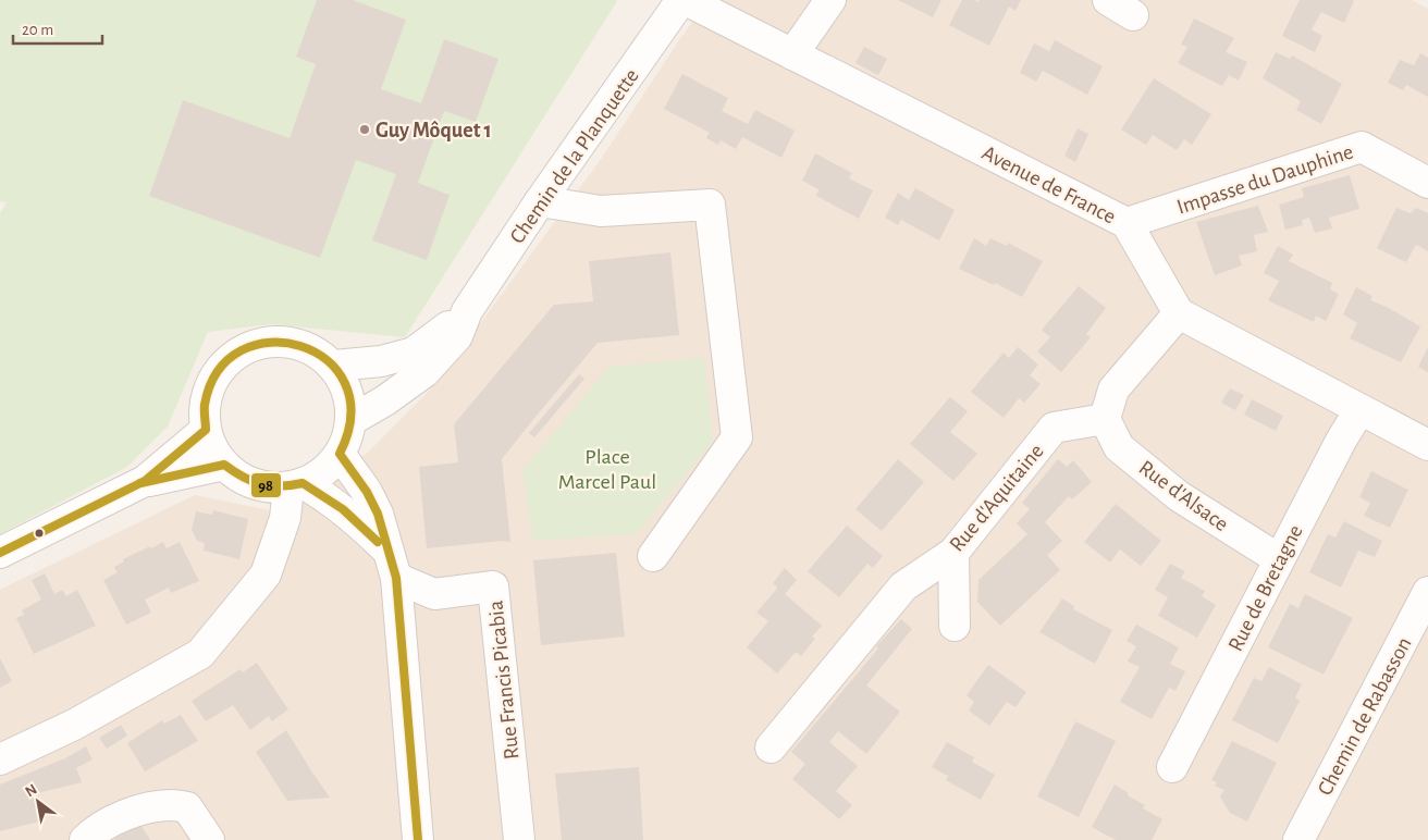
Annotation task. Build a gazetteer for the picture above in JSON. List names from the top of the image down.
{
  "streets": {
    "street": [
      "Chemin de la Planquette",
      "Impasse du Dauphine",
      "Avenue de France",
      "Rue d'Alsace",
      "Rue d'Aquitaine",
      "Rue de Bretagne",
      "Rue Francis Picabia",
      "Chemin de Rabasson"
    ]
  },
  "crossings": [
    ["Impasse du Dauphine", "Avenue de France"],
    ["Rue d'Alsace", "Rue d'Aquitaine"],
    ["Rue d'Alsace", "Rue de Bretagne"]
  ],
  "parks": ["Place Marcel Paul"],
  "places": ["Guy Môquet 1"],
  "lines": ["transit line 98"],
  "scale_bar": "20 m",
  "north": "top left"
}
